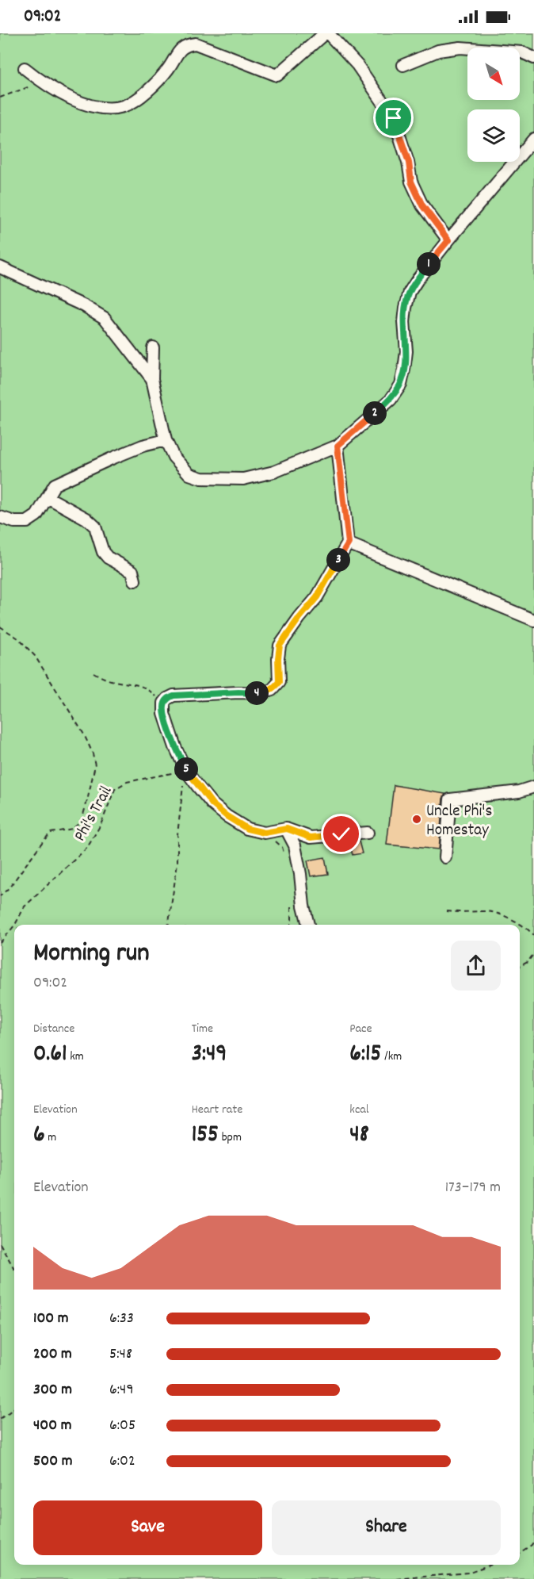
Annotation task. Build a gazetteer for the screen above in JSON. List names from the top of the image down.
{
  "streets": {
    "path": ["Phi's Trail"]
  },
  "places": ["Uncle Phi's Homestay"],
  "north": "bottom right",
  "page": {
    "status": "09:02",
    "pins": [
      "1",
      "2",
      "3",
      "4",
      "5"
    ],
    "heading": ["Morning run", "09:02"],
    "stats": [
      ["Distance", "0.61 km"],
      ["Time", "3:49"],
      ["Pace", "6:15 /km"],
      ["Elevation", "6 m"],
      ["Heart rate", "155 bpm"],
      ["kcal", "48"]
    ],
    "chart": ["Elevation", "173–179 m"],
    "list": [
      {
        "name": "100 m",
        "note": "6:33"
      },
      {
        "name": "200 m",
        "note": "5:48"
      },
      {
        "name": "300 m",
        "note": "6:49"
      },
      {
        "name": "400 m",
        "note": "6:05"
      },
      {
        "name": "500 m",
        "note": "6:02"
      }
    ],
    "buttons": ["Save", "Share"]
  }
}
